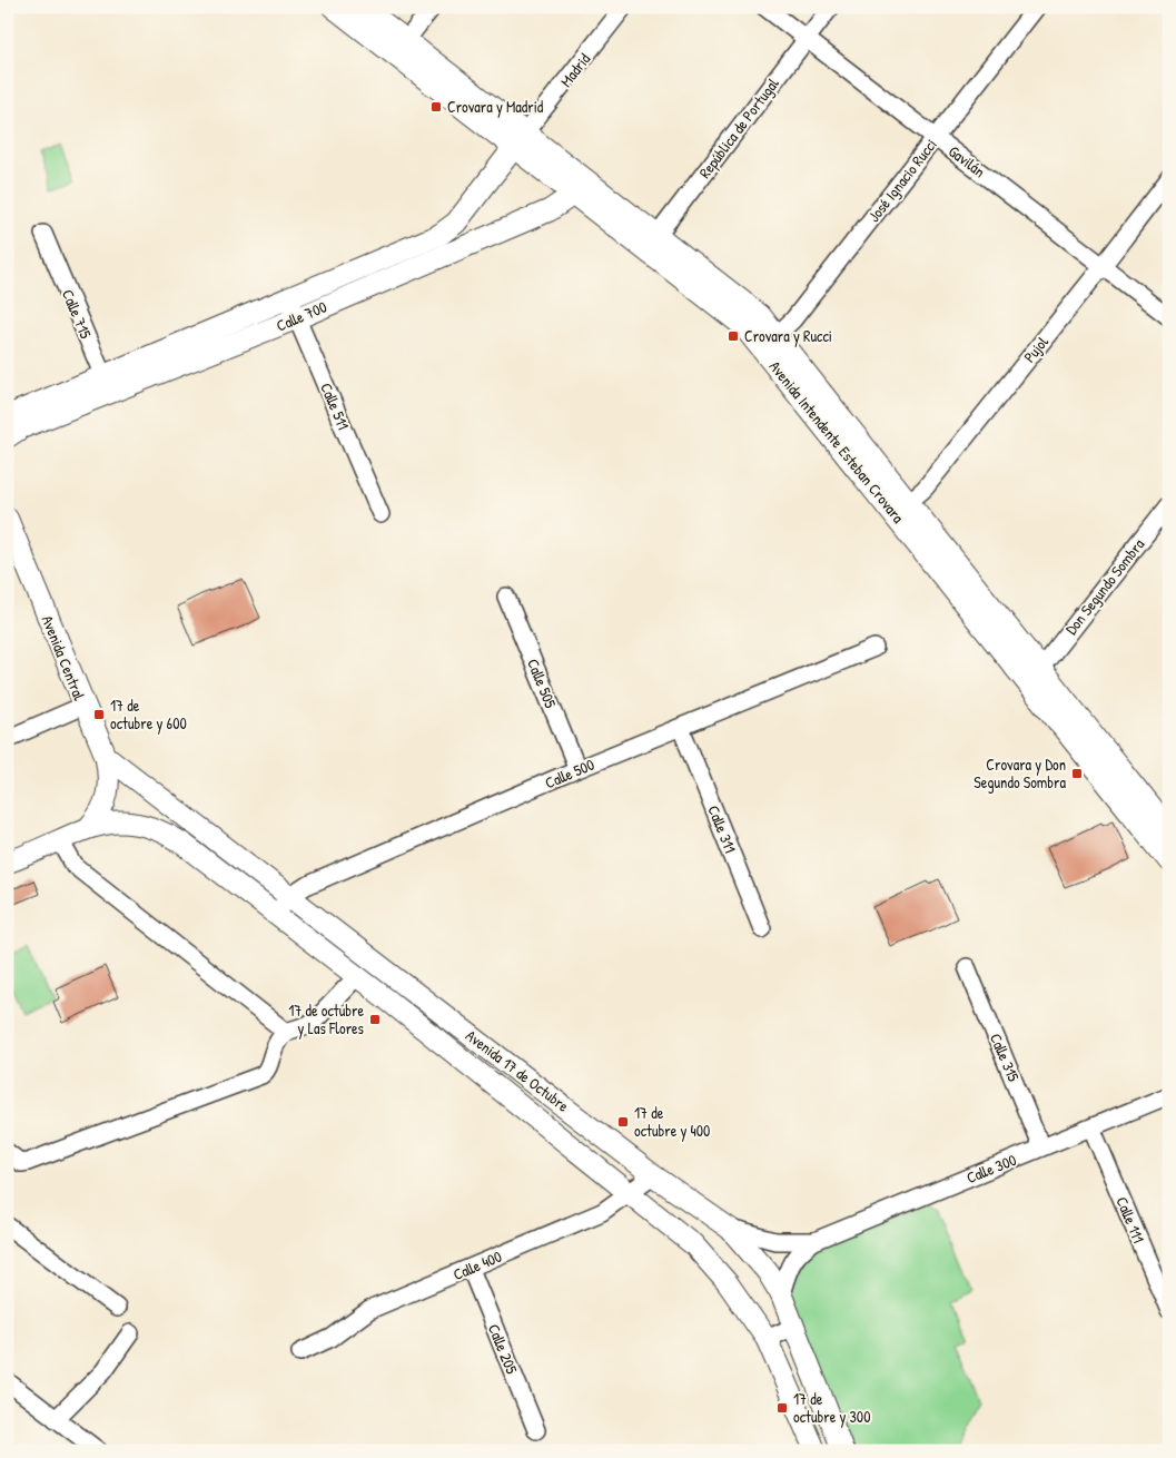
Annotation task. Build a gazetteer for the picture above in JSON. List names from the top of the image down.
{
  "streets": {
    "main road": [
      "Calle 700",
      "Avenida Intendente Esteban Crovara",
      "Avenida Central",
      "Avenida 17 de Octubre"
    ],
    "street": [
      "Madrid",
      "República de Portugal",
      "Gavilán",
      "José Ignacio Rucci",
      "Calle 715",
      "Pujol",
      "Calle 511",
      "Don Segundo Sombra",
      "Calle 505",
      "Calle 500",
      "Calle 311",
      "Calle 315",
      "Calle 300",
      "Calle 111",
      "Calle 400",
      "Calle 205"
    ]
  },
  "crossings": [
    ["Madrid", "Calle 700"],
    ["Madrid", "Avenida Intendente Esteban Crovara"],
    ["República de Portugal", "Gavilán"],
    ["República de Portugal", "Avenida Intendente Esteban Crovara"],
    ["Gavilán", "José Ignacio Rucci"],
    ["Gavilán", "Pujol"],
    ["José Ignacio Rucci", "Avenida Intendente Esteban Crovara"],
    ["Calle 715", "Calle 700"],
    ["Calle 700", "Calle 511"],
    ["Calle 700", "Avenida Intendente Esteban Crovara"],
    ["Pujol", "Avenida Intendente Esteban Crovara"],
    ["Avenida Intendente Esteban Crovara", "Don Segundo Sombra"],
    ["Avenida Central", "Avenida 17 de Octubre"],
    ["Calle 505", "Calle 500"],
    ["Calle 500", "Calle 311"],
    ["Calle 500", "Avenida 17 de Octubre"],
    ["Calle 315", "Calle 300"],
    ["Avenida 17 de Octubre", "Calle 400"],
    ["Calle 300", "Calle 111"],
    ["Calle 400", "Calle 205"]
  ],
  "places": {
    "transit": [
      "Crovara y Madrid",
      "Crovara y Rucci",
      "17 de octubre y 600",
      "Crovara y Don Segundo Sombra",
      "17 de octubre y Las Flores",
      "17 de octubre y 400",
      "17 de octubre y 300"
    ]
  }
}
